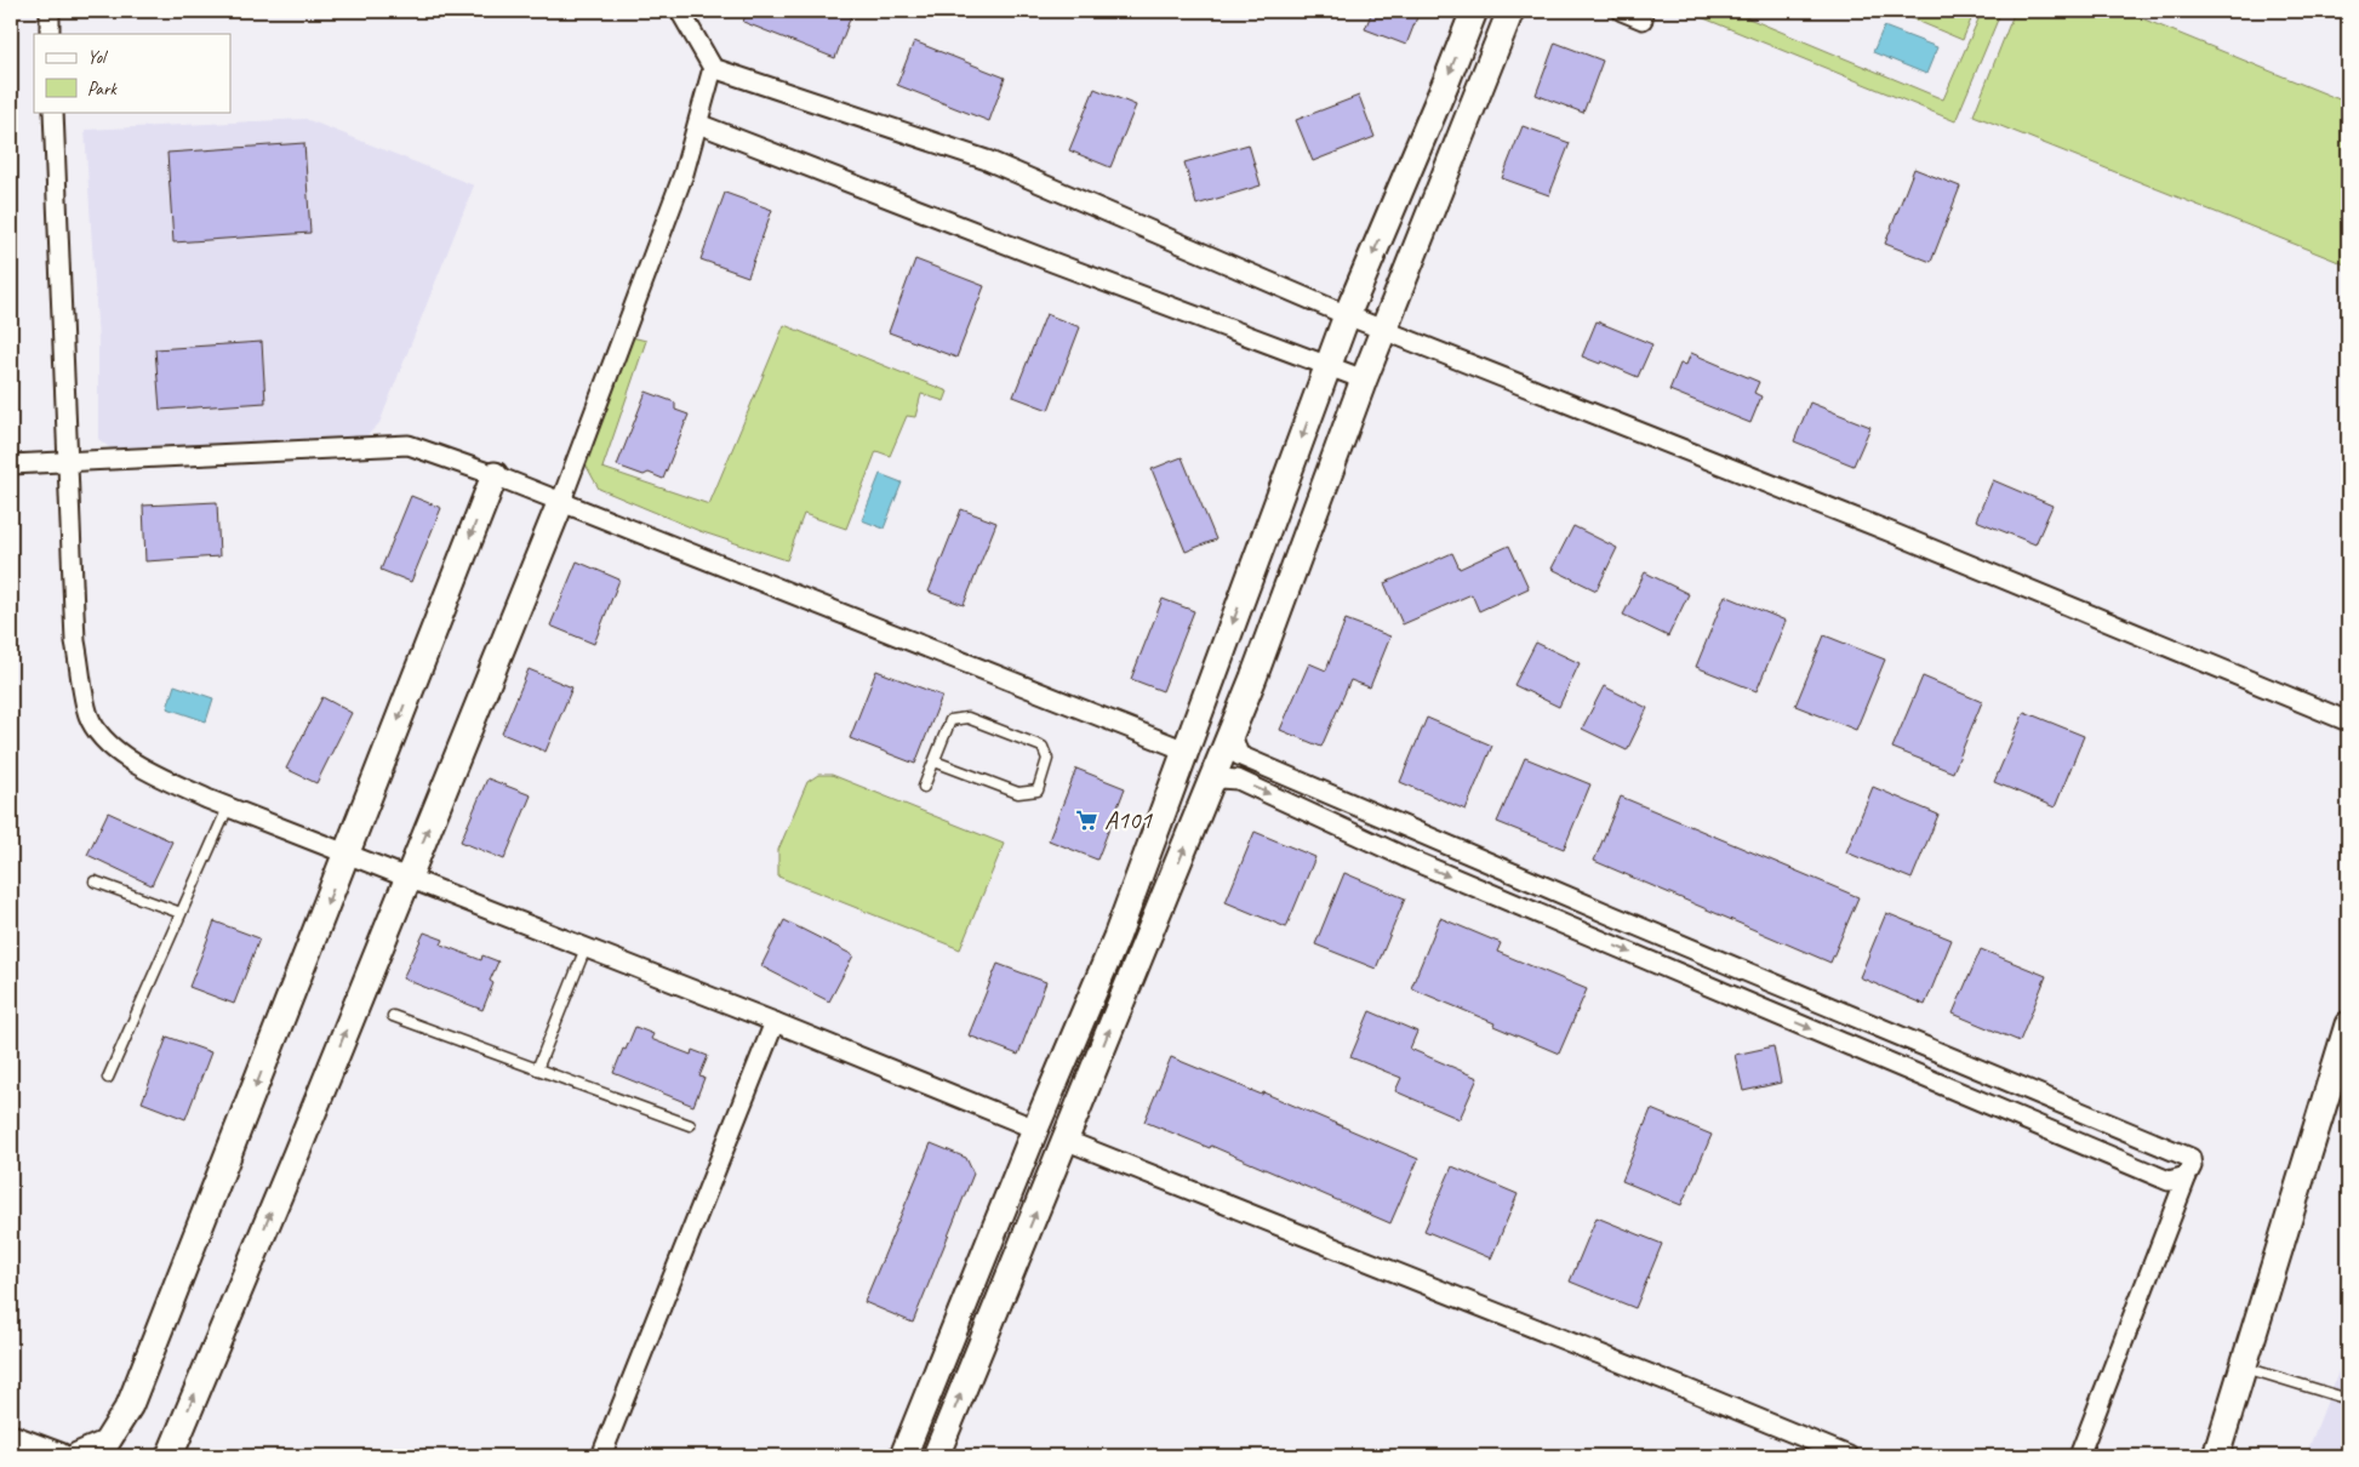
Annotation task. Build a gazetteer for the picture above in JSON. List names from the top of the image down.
{
  "places": {
    "supermarket": ["A101"]
  },
  "legend": ["Yol", "Park"]
}
